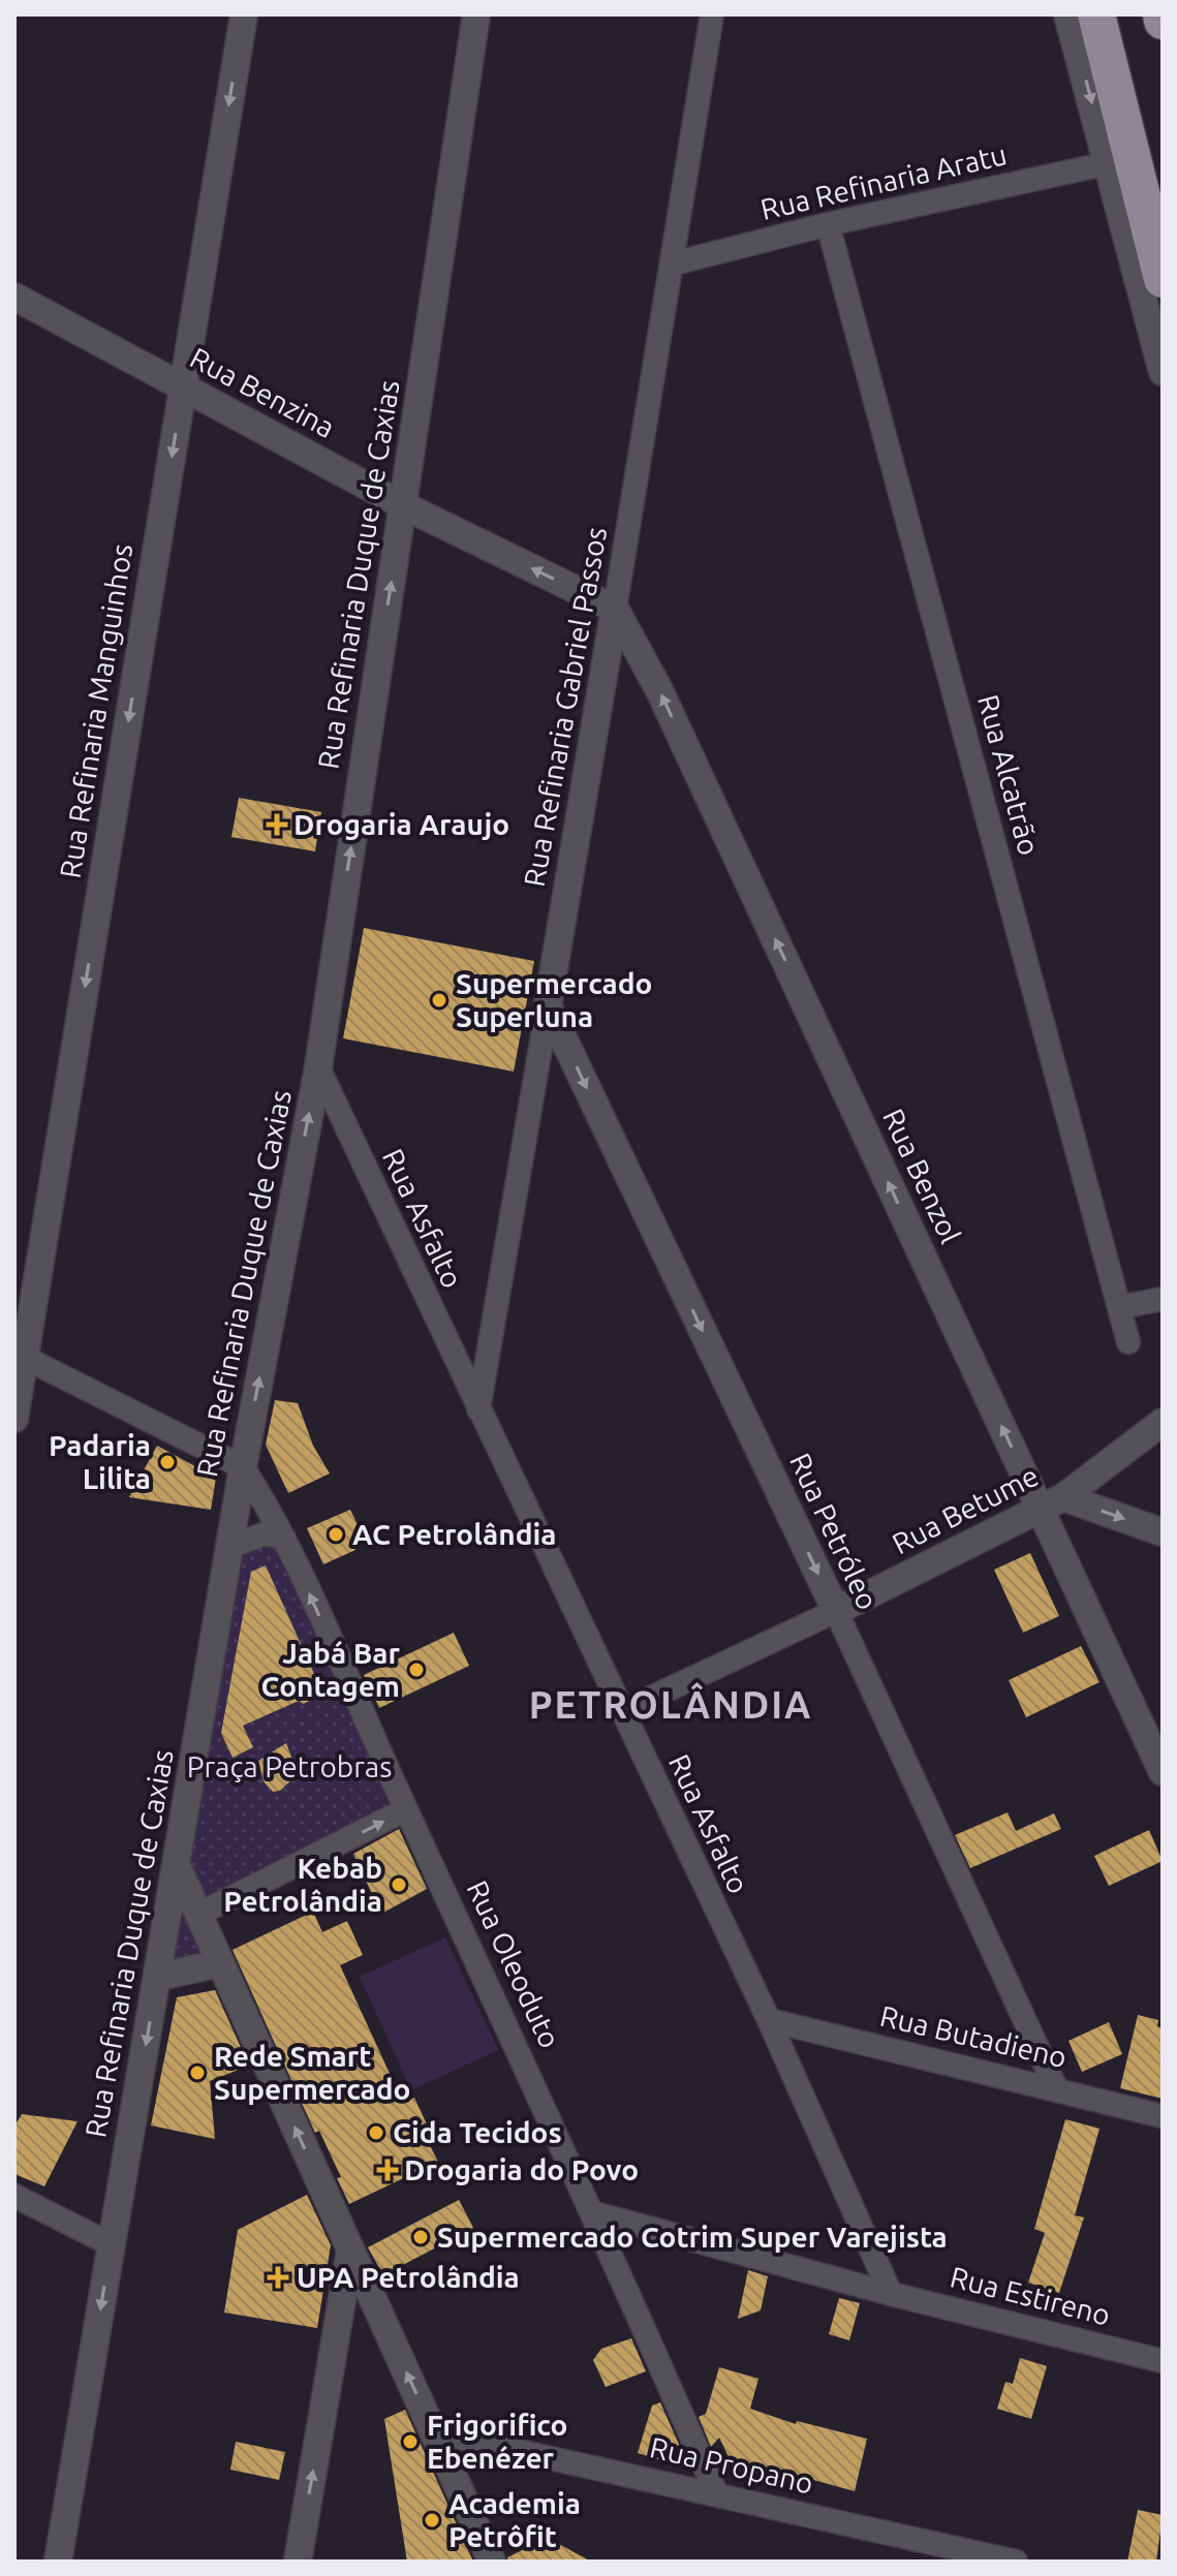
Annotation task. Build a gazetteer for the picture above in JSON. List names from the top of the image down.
{
  "streets": {
    "street": [
      "Rua Refinaria Aratu",
      "Rua Benzina",
      "Rua Refinaria Duque de Caxias",
      "Rua Refinaria Gabriel Passos",
      "Rua Refinaria Manguinhos",
      "Rua Alcatrão",
      "Rua Benzol",
      "Rua Asfalto",
      "Rua Betume",
      "Rua Petróleo",
      "Rua Oleoduto",
      "Rua Butadieno",
      "Rua Estireno",
      "Rua Propano"
    ]
  },
  "crossings": [
    ["Rua Refinaria Aratu", "Rua Refinaria Gabriel Passos"],
    ["Rua Refinaria Aratu", "Rua Alcatrão"],
    ["Rua Benzina", "Rua Refinaria Duque de Caxias"],
    ["Rua Benzina", "Rua Refinaria Gabriel Passos"],
    ["Rua Benzina", "Rua Refinaria Manguinhos"],
    ["Rua Benzina", "Rua Benzol"],
    ["Rua Refinaria Duque de Caxias", "Rua Asfalto"],
    ["Rua Refinaria Duque de Caxias", "Rua Oleoduto"],
    ["Rua Refinaria Gabriel Passos", "Rua Benzol"],
    ["Rua Refinaria Gabriel Passos", "Rua Asfalto"],
    ["Rua Refinaria Gabriel Passos", "Rua Petróleo"],
    ["Rua Benzol", "Rua Betume"],
    ["Rua Asfalto", "Rua Betume"],
    ["Rua Asfalto", "Rua Butadieno"],
    ["Rua Asfalto", "Rua Estireno"],
    ["Rua Betume", "Rua Petróleo"],
    ["Rua Petróleo", "Rua Butadieno"],
    ["Rua Oleoduto", "Rua Estireno"],
    ["Rua Oleoduto", "Rua Propano"]
  ],
  "one_way": ["Rua Refinaria Manguinhos", "Rua Benzol", "Rua Petróleo"],
  "districts": ["PETROLÂNDIA"],
  "parks": ["Praça Petrobras"],
  "places": {
    "health": ["Drogaria Araujo", "Drogaria do Povo", "UPA Petrolândia"],
    "other": [
      "Supermercado Superluna",
      "Padaria Lilita",
      "AC Petrolândia",
      "Jabá Bar Contagem",
      "Kebab Petrolândia",
      "Rede Smart Supermercado",
      "Cida Tecidos",
      "Supermercado Cotrim Super Varejista",
      "Frigorifico Ebenézer",
      "Academia Petrôfit"
    ]
  }
}
